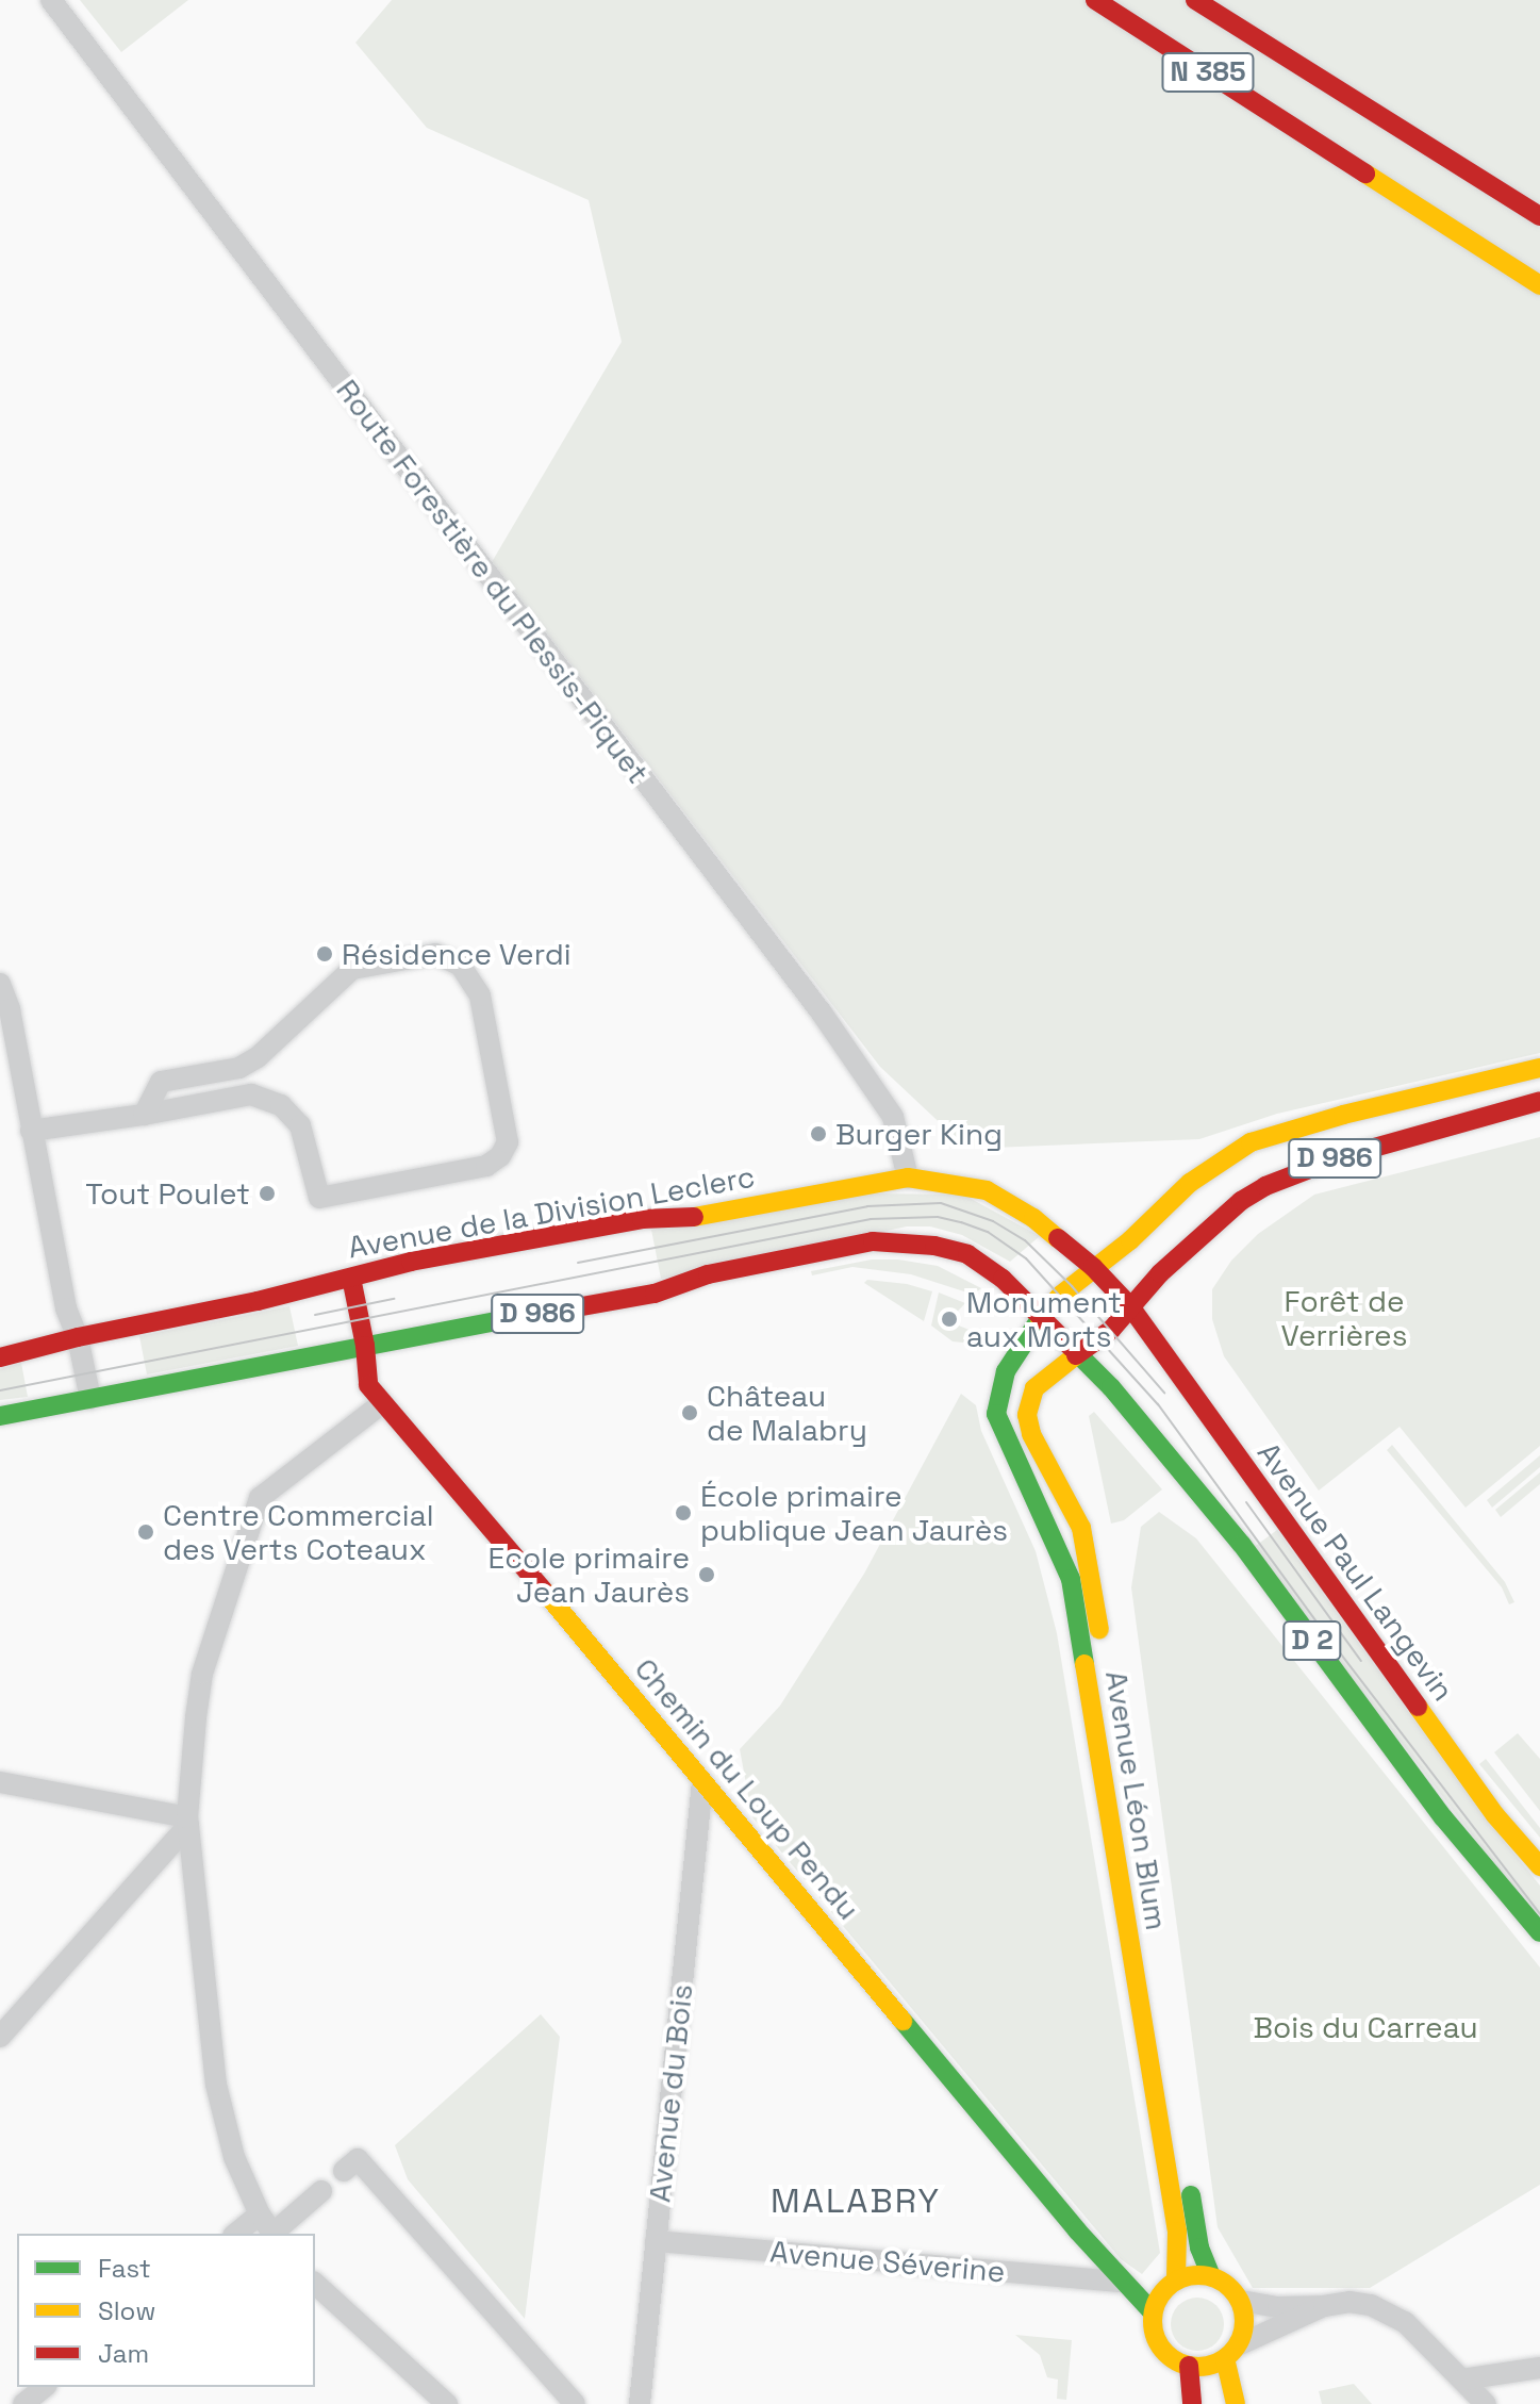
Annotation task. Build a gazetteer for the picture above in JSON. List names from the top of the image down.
{
  "streets": {
    "main road": [
      "N 385",
      "D 986",
      "Avenue de la Division Leclerc",
      "Avenue Paul Langevin",
      "D 2",
      "Chemin du Loup Pendu",
      "Avenue Léon Blum"
    ],
    "street": ["Route Forestière du Plessis-Piquet", "Avenue du Bois", "Avenue Séverine"]
  },
  "crossings": [
    ["Route Forestière du Plessis-Piquet", "Avenue de la Division Leclerc"],
    ["D 986", "Avenue de la Division Leclerc"],
    ["D 986", "Avenue Paul Langevin"],
    ["D 986", "D 2"],
    ["D 986", "Chemin du Loup Pendu"],
    ["D 986", "Avenue Léon Blum"],
    ["Avenue de la Division Leclerc", "Avenue Paul Langevin"],
    ["Avenue de la Division Leclerc", "Chemin du Loup Pendu"],
    ["Avenue de la Division Leclerc", "Avenue Léon Blum"],
    ["Avenue Paul Langevin", "Avenue Léon Blum"],
    ["D 2", "Avenue Léon Blum"],
    ["Chemin du Loup Pendu", "Avenue Léon Blum"],
    ["Chemin du Loup Pendu", "Avenue du Bois"],
    ["Chemin du Loup Pendu", "Avenue Séverine"],
    ["Avenue du Bois", "Avenue Séverine"]
  ],
  "districts": ["MALABRY"],
  "parks": ["Forêt de Verrières", "Bois du Carreau"],
  "places": [
    "Résidence Verdi",
    "Burger King",
    "Tout Poulet",
    "Monument aux Morts",
    "Château de Malabry",
    "École primaire publique Jean Jaurès",
    "Centre Commercial des Verts Coteaux",
    "Ecole primaire Jean Jaurès"
  ],
  "legend": ["Fast", "Slow", "Jam"]
}
